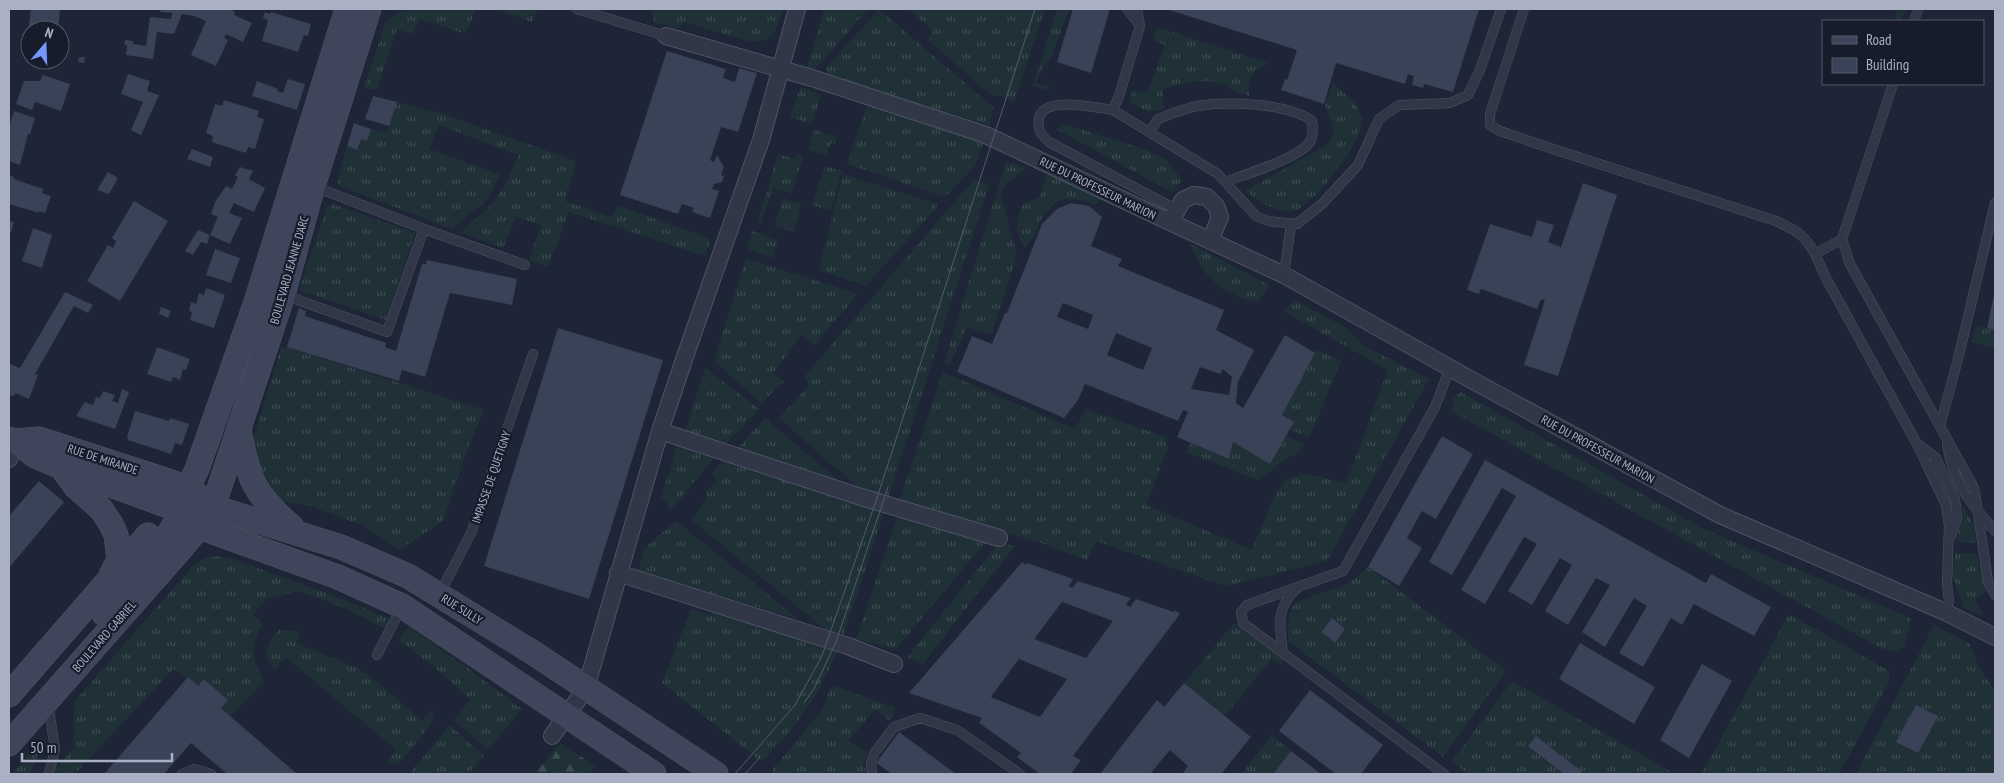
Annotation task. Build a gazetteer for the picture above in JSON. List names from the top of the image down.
{
  "streets": {
    "main road": [
      "BOULEVARD JEANNE D'ARC",
      "RUE DE MIRANDE",
      "RUE SULLY",
      "BOULEVARD GABRIEL"
    ],
    "street": ["RUE DU PROFESSEUR MARION"],
    "lane": ["IMPASSE DE QUETIGNY"]
  },
  "crossings": [
    ["BOULEVARD JEANNE D'ARC", "RUE DE MIRANDE"],
    ["BOULEVARD JEANNE D'ARC", "RUE SULLY"],
    ["BOULEVARD JEANNE D'ARC", "BOULEVARD GABRIEL"],
    ["RUE DE MIRANDE", "RUE SULLY"],
    ["IMPASSE DE QUETIGNY", "RUE SULLY"]
  ],
  "legend": ["Road", "Building"],
  "scale_bar": "50 m",
  "north": "top"
}
